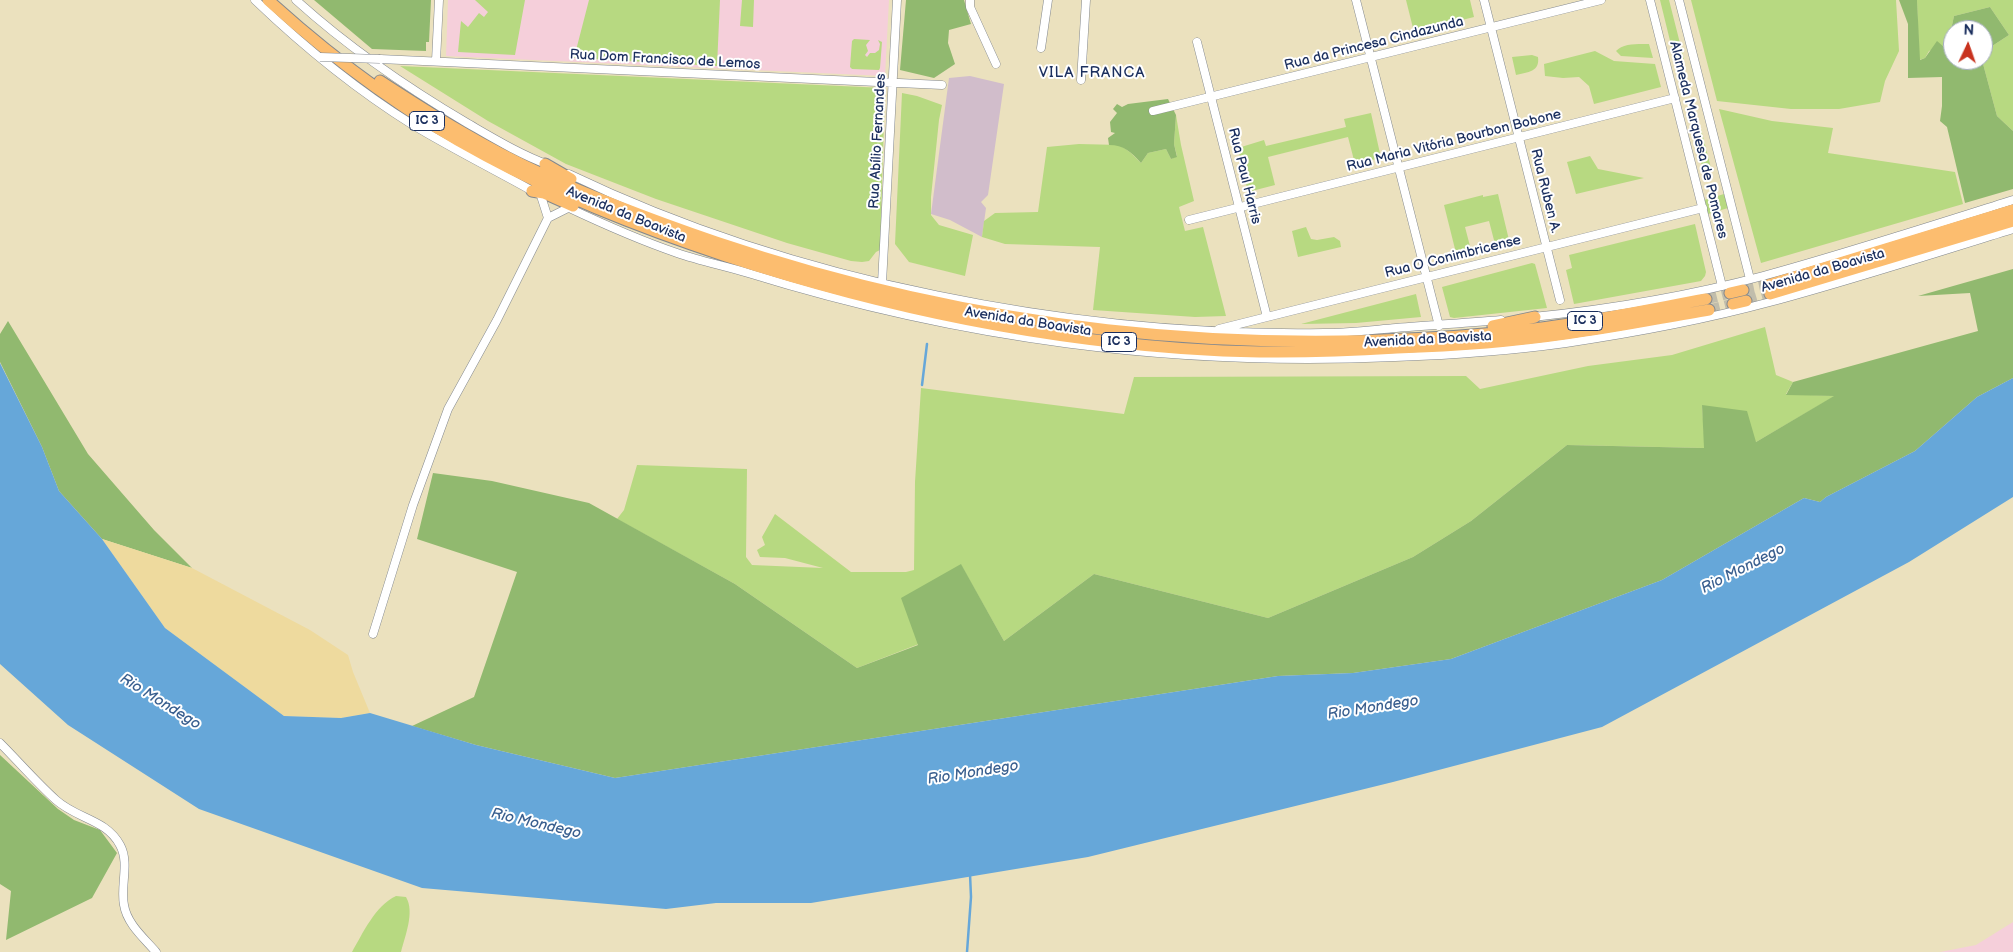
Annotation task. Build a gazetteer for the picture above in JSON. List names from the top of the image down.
{
  "streets": {
    "highway": ["IC 3", "Avenida da Boavista"],
    "street": [
      "Rua da Princesa Cindazunda",
      "Rua Dom Francisco de Lemos",
      "Alameda Marquesa de Pomares",
      "Rua Abílio Fernandes",
      "Rua Maria Vitória Bourbon Bobone",
      "Rua Paul Harris",
      "Rua Ruben A.",
      "Rua O Conimbricense"
    ]
  },
  "crossings": [
    ["Rua da Princesa Cindazunda", "Rua Paul Harris"],
    ["Rua da Princesa Cindazunda", "Rua Ruben A."],
    ["Rua Dom Francisco de Lemos", "Rua Abílio Fernandes"],
    ["Rua Dom Francisco de Lemos", "Avenida da Boavista"],
    ["Alameda Marquesa de Pomares", "Rua Maria Vitória Bourbon Bobone"],
    ["Alameda Marquesa de Pomares", "Avenida da Boavista"],
    ["Alameda Marquesa de Pomares", "Rua O Conimbricense"],
    ["Rua Abílio Fernandes", "Avenida da Boavista"],
    ["Rua Maria Vitória Bourbon Bobone", "Rua Paul Harris"],
    ["Rua Maria Vitória Bourbon Bobone", "Rua Ruben A."],
    ["Rua Paul Harris", "Rua O Conimbricense"],
    ["Rua Ruben A.", "Rua O Conimbricense"],
    ["Avenida da Boavista", "Rua O Conimbricense"]
  ],
  "districts": ["VILA FRANCA"],
  "water": ["Rio Mondego"],
  "north": "top"
}
